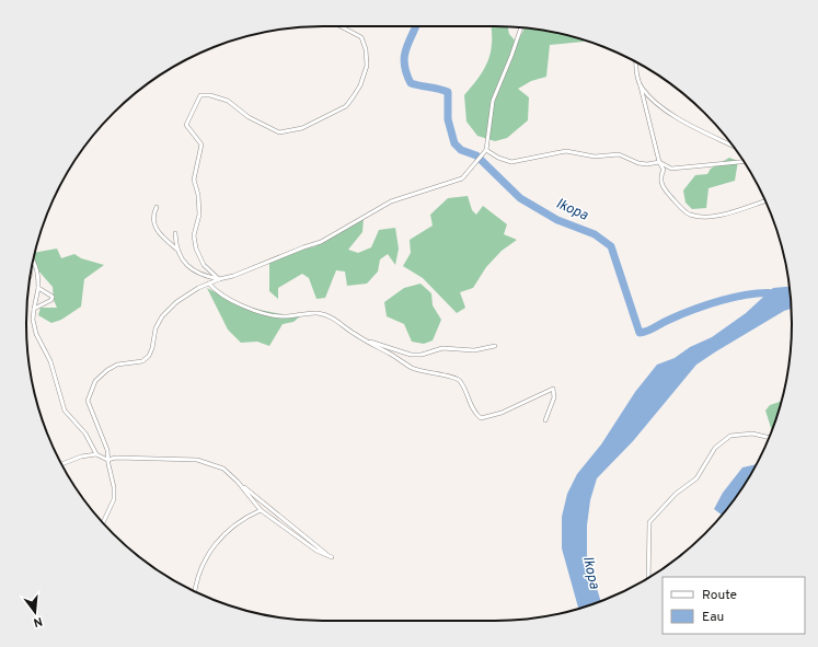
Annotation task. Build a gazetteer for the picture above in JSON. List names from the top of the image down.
{
  "water": ["Ikopa"],
  "legend": ["Route", "Eau"],
  "north": "bottom"
}
